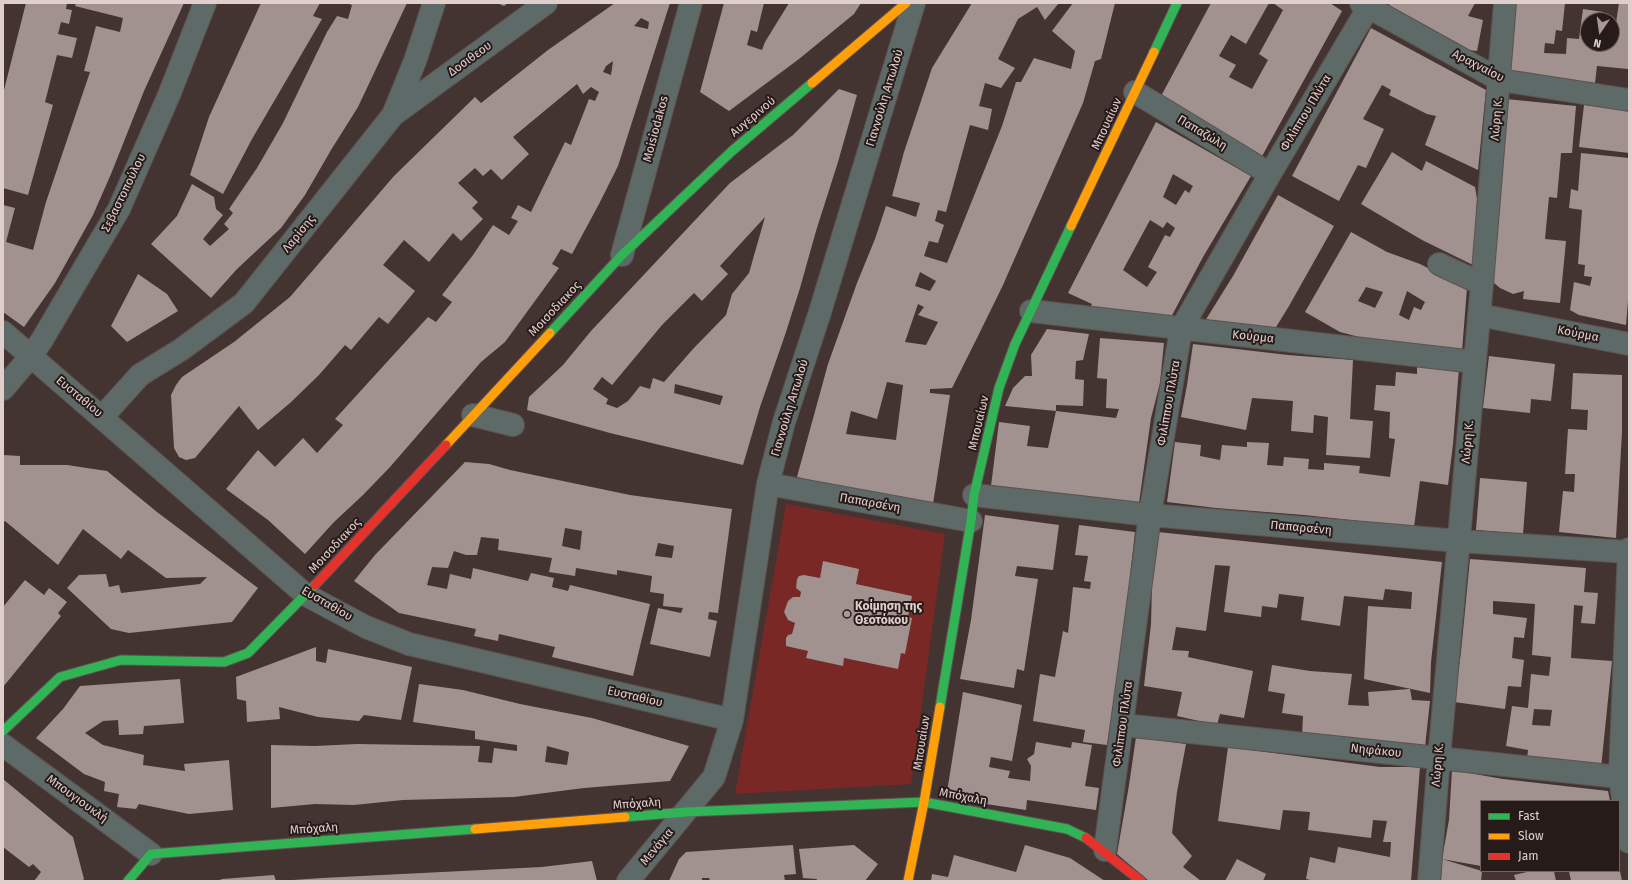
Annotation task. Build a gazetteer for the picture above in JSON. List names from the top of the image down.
{
  "streets": {
    "street": [
      "Δοσιθεου",
      "Αραχναίου",
      "Γιαννούλη Αιτωλού",
      "Φιλίππου Πλύτα",
      "Αυγερινού",
      "Λώρη Κ.",
      "Μπουαίων",
      "Moisiodakos",
      "Παπαζώλη",
      "Σεβαστοπούλου",
      "Λαρίσης",
      "Μοισοδιακος",
      "Κούρμα",
      "Ευσταθίου",
      "Παπαρσένη",
      "Νηφάκου",
      "Μπόχαλη",
      "Μπουγιουκλή",
      "Μενάγια"
    ]
  },
  "crossings": [
    ["Δοσιθεου", "Λαρίσης"],
    ["Αραχναίου", "Φιλίππου Πλύτα"],
    ["Αραχναίου", "Λώρη Κ."],
    ["Γιαννούλη Αιτωλού", "Ευσταθίου"],
    ["Γιαννούλη Αιτωλού", "Παπαρσένη"],
    ["Γιαννούλη Αιτωλού", "Μπόχαλη"],
    ["Γιαννούλη Αιτωλού", "Μενάγια"],
    ["Φιλίππου Πλύτα", "Παπαζώλη"],
    ["Φιλίππου Πλύτα", "Κούρμα"],
    ["Φιλίππου Πλύτα", "Παπαρσένη"],
    ["Φιλίππου Πλύτα", "Νηφάκου"],
    ["Φιλίππου Πλύτα", "Μπόχαλη"],
    ["Αυγερινού", "Moisiodakos"],
    ["Αυγερινού", "Μοισοδιακος"],
    ["Λώρη Κ.", "Κούρμα"],
    ["Λώρη Κ.", "Παπαρσένη"],
    ["Λώρη Κ.", "Νηφάκου"],
    ["Μπουαίων", "Παπαζώλη"],
    ["Μπουαίων", "Κούρμα"],
    ["Μπουαίων", "Παπαρσένη"],
    ["Μπουαίων", "Μπόχαλη"],
    ["Moisiodakos", "Μοισοδιακος"],
    ["Σεβαστοπούλου", "Ευσταθίου"],
    ["Λαρίσης", "Ευσταθίου"],
    ["Μοισοδιακος", "Ευσταθίου"],
    ["Μπόχαλη", "Μπουγιουκλή"],
    ["Μπόχαλη", "Μενάγια"]
  ],
  "places": ["Κοίμηση της Θεοτόκου"],
  "legend": ["Fast", "Slow", "Jam"],
  "north": "bottom"
}
